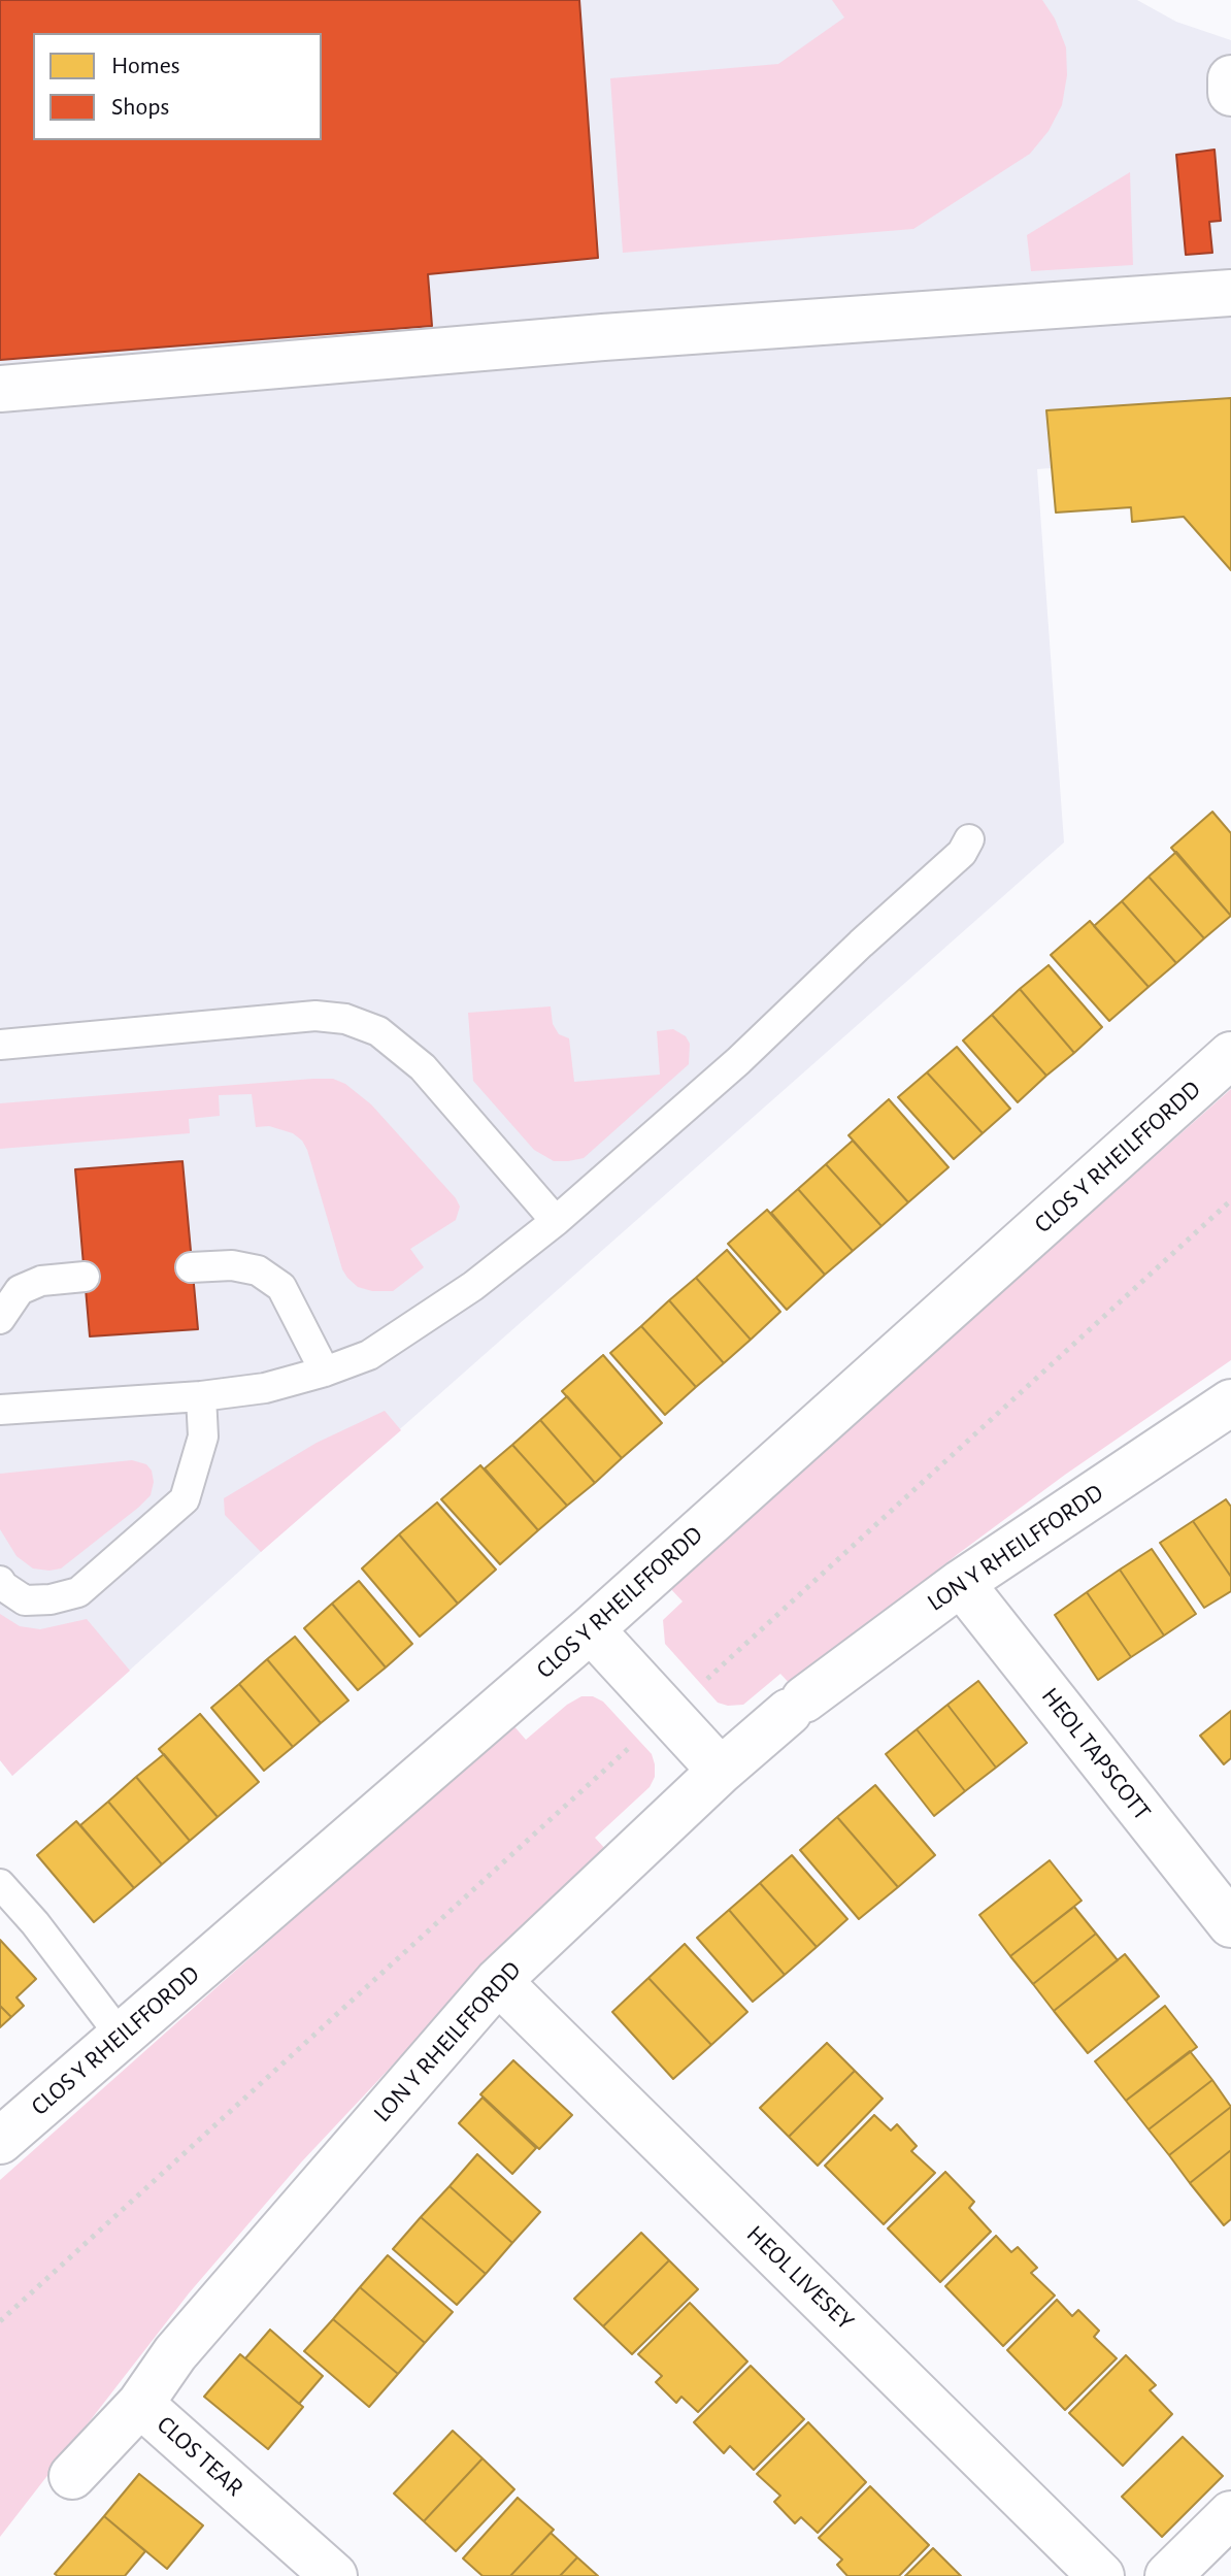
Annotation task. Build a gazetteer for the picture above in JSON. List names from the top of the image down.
{
  "streets": {
    "street": [
      "CLOS Y RHEILFFORDD",
      "LON Y RHEILFFORDD",
      "HEOL TAPSCOTT",
      "HEOL LIVESEY",
      "CLOS TEAR"
    ]
  },
  "crossings": [
    ["LON Y RHEILFFORDD", "HEOL TAPSCOTT"],
    ["LON Y RHEILFFORDD", "HEOL LIVESEY"],
    ["LON Y RHEILFFORDD", "CLOS TEAR"]
  ],
  "legend": ["Homes", "Shops"]
}
